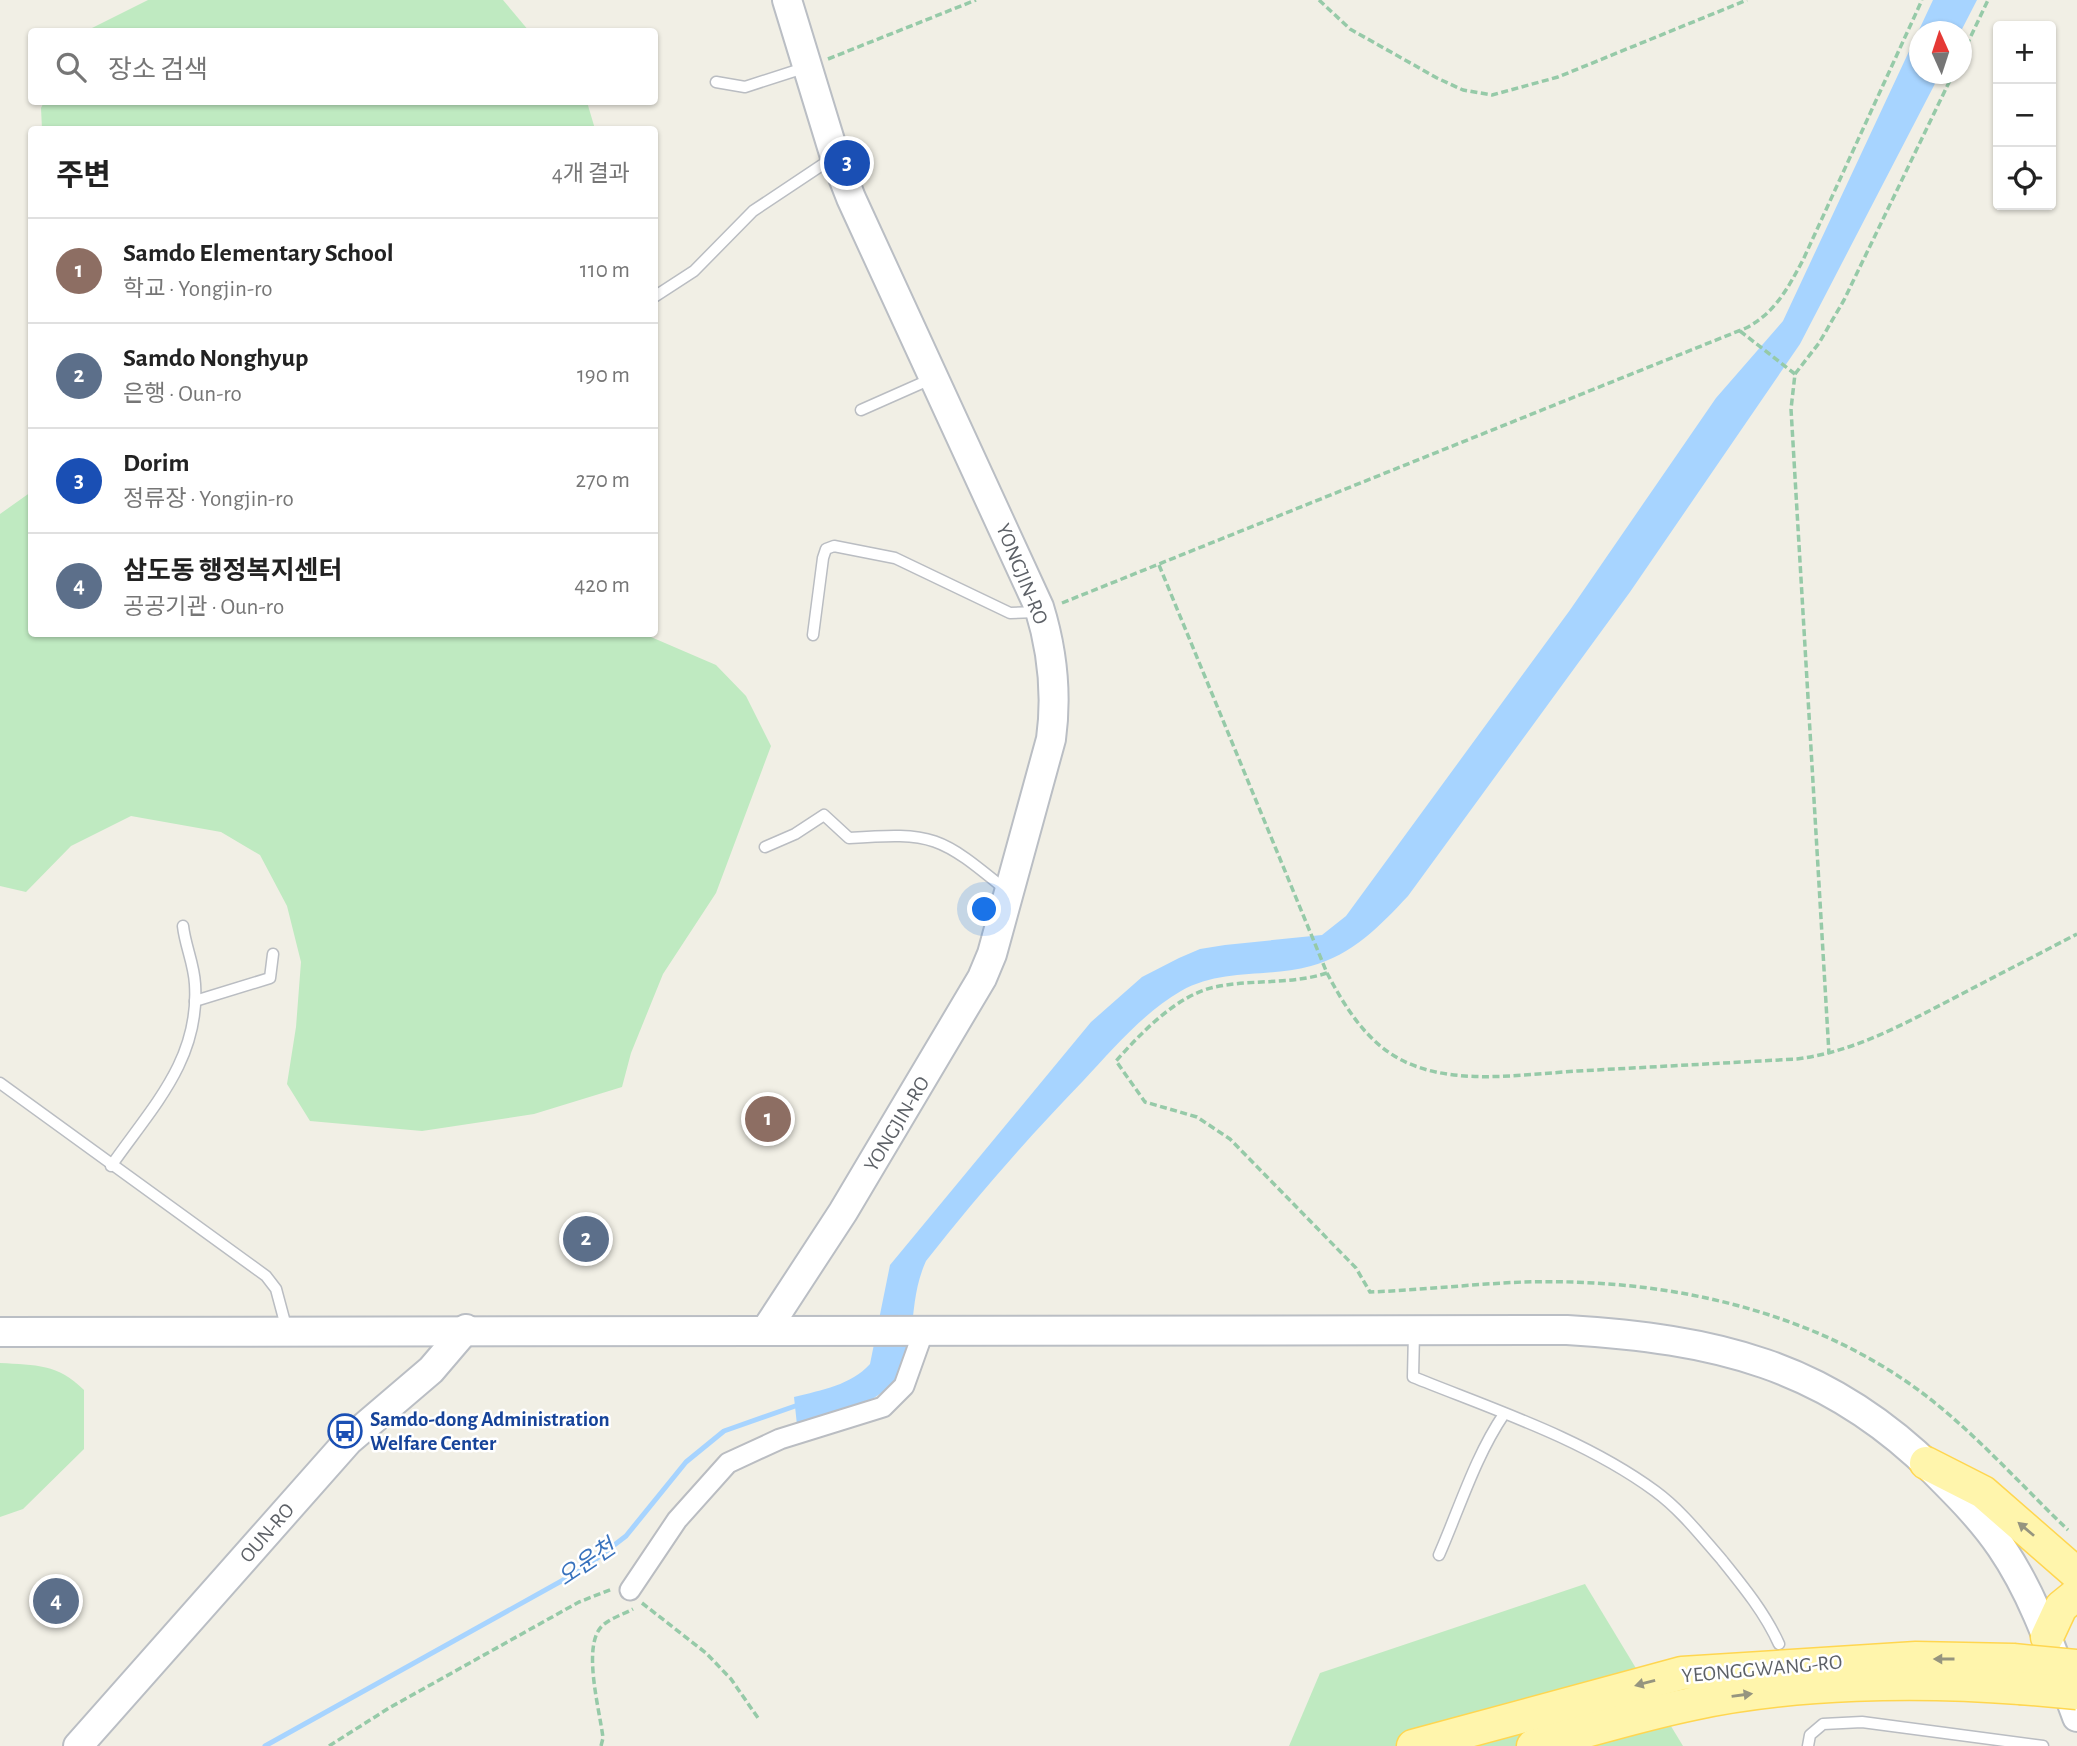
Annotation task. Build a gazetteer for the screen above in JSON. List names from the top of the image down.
{
  "streets": {
    "main road": ["YONGJIN-RO", "OUN-RO", "YEONGGWANG-RO"]
  },
  "water": ["오운천"],
  "places": {
    "bus stop": ["Samdo-dong Administration Welfare Center"]
  },
  "north": "top",
  "page": {
    "map_buttons": ["+", "−"],
    "search": "장소 검색",
    "heading": ["주변", "4개 결과"],
    "pins": [
      "3",
      "1",
      "2",
      "4"
    ],
    "list": [
      {
        "mark": "1",
        "name": "Samdo Elementary School",
        "note": "학교 · Yongjin-ro",
        "value": "110 m"
      },
      {
        "mark": "2",
        "name": "Samdo Nonghyup",
        "note": "은행 · Oun-ro",
        "value": "190 m"
      },
      {
        "mark": "3",
        "name": "Dorim",
        "note": "정류장 · Yongjin-ro",
        "value": "270 m"
      },
      {
        "mark": "4",
        "name": "삼도동 행정복지센터",
        "note": "공공기관 · Oun-ro",
        "value": "420 m"
      }
    ]
  }
}
